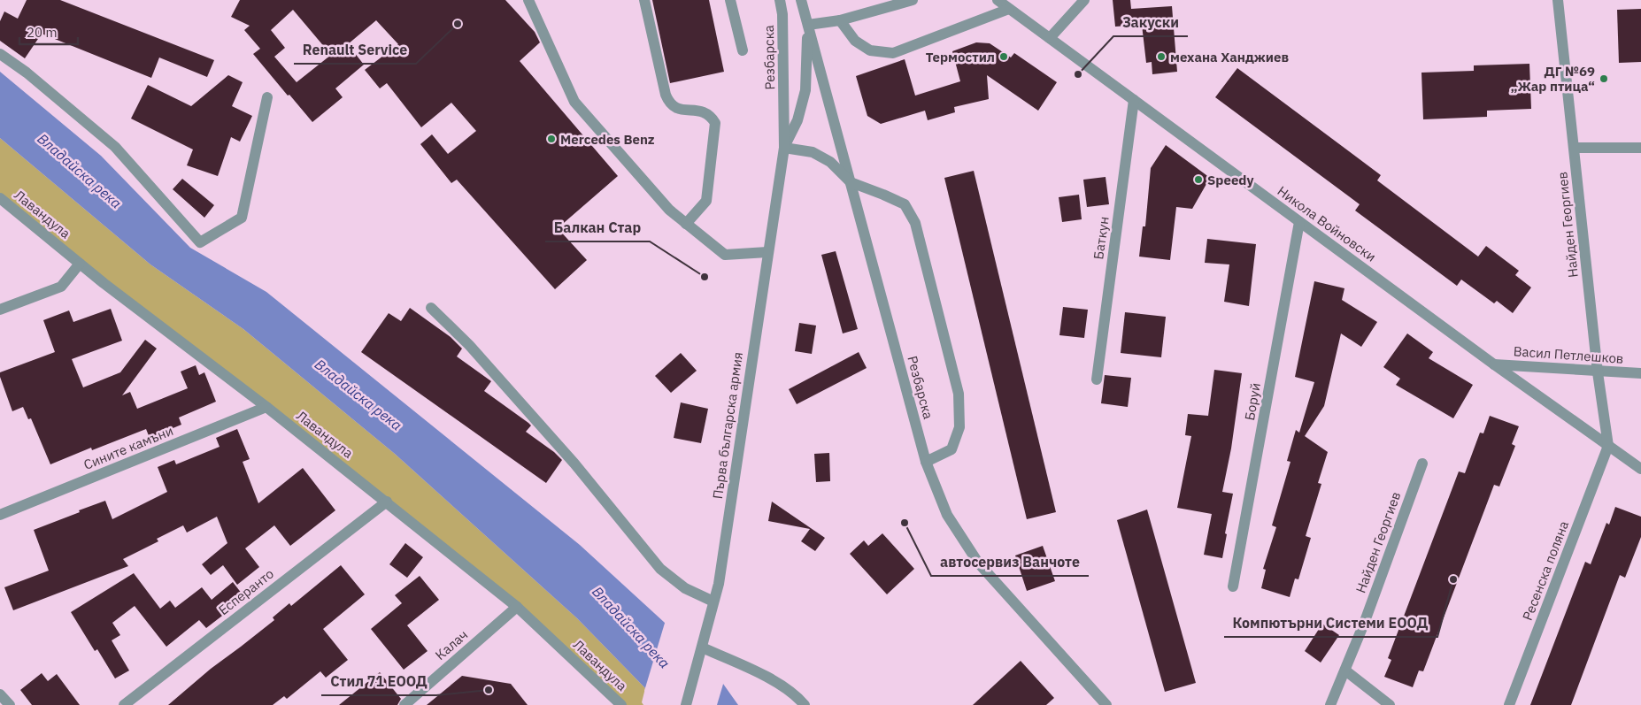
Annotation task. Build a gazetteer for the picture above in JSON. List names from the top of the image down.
{
  "streets": {
    "street": [
      "Резбарска",
      "Лавандула",
      "Никола Войновски",
      "Найден Георгиев",
      "Баткун",
      "Васил Петлешков",
      "Боруй",
      "Първа българска армия",
      "Сините камъни",
      "Ресенска поляна",
      "Есперанто",
      "Калач"
    ]
  },
  "crossings": [
    ["Резбарска", "Първа българска армия"],
    ["Лавандула", "Сините камъни"],
    ["Лавандула", "Есперанто"],
    ["Лавандула", "Калач"],
    ["Никола Войновски", "Найден Георгиев"],
    ["Никола Войновски", "Баткун"],
    ["Никола Войновски", "Васил Петлешков"],
    ["Никола Войновски", "Боруй"],
    ["Никола Войновски", "Ресенска поляна"],
    ["Найден Георгиев", "Васил Петлешков"],
    ["Найден Георгиев", "Ресенска поляна"]
  ],
  "water": ["Владайска река"],
  "places": [
    "Renault Service",
    "Термостил",
    "механа Ханджиев",
    "Закуски",
    "ДГ №69 „Жар птица“",
    "Mercedes Benz",
    "Speedy",
    "Балкан Стар",
    "автосервиз Ванчоте",
    "Компютърни Системи ЕООД",
    "Стил 71 ЕООД"
  ],
  "scale_bar": "20 m"
}
